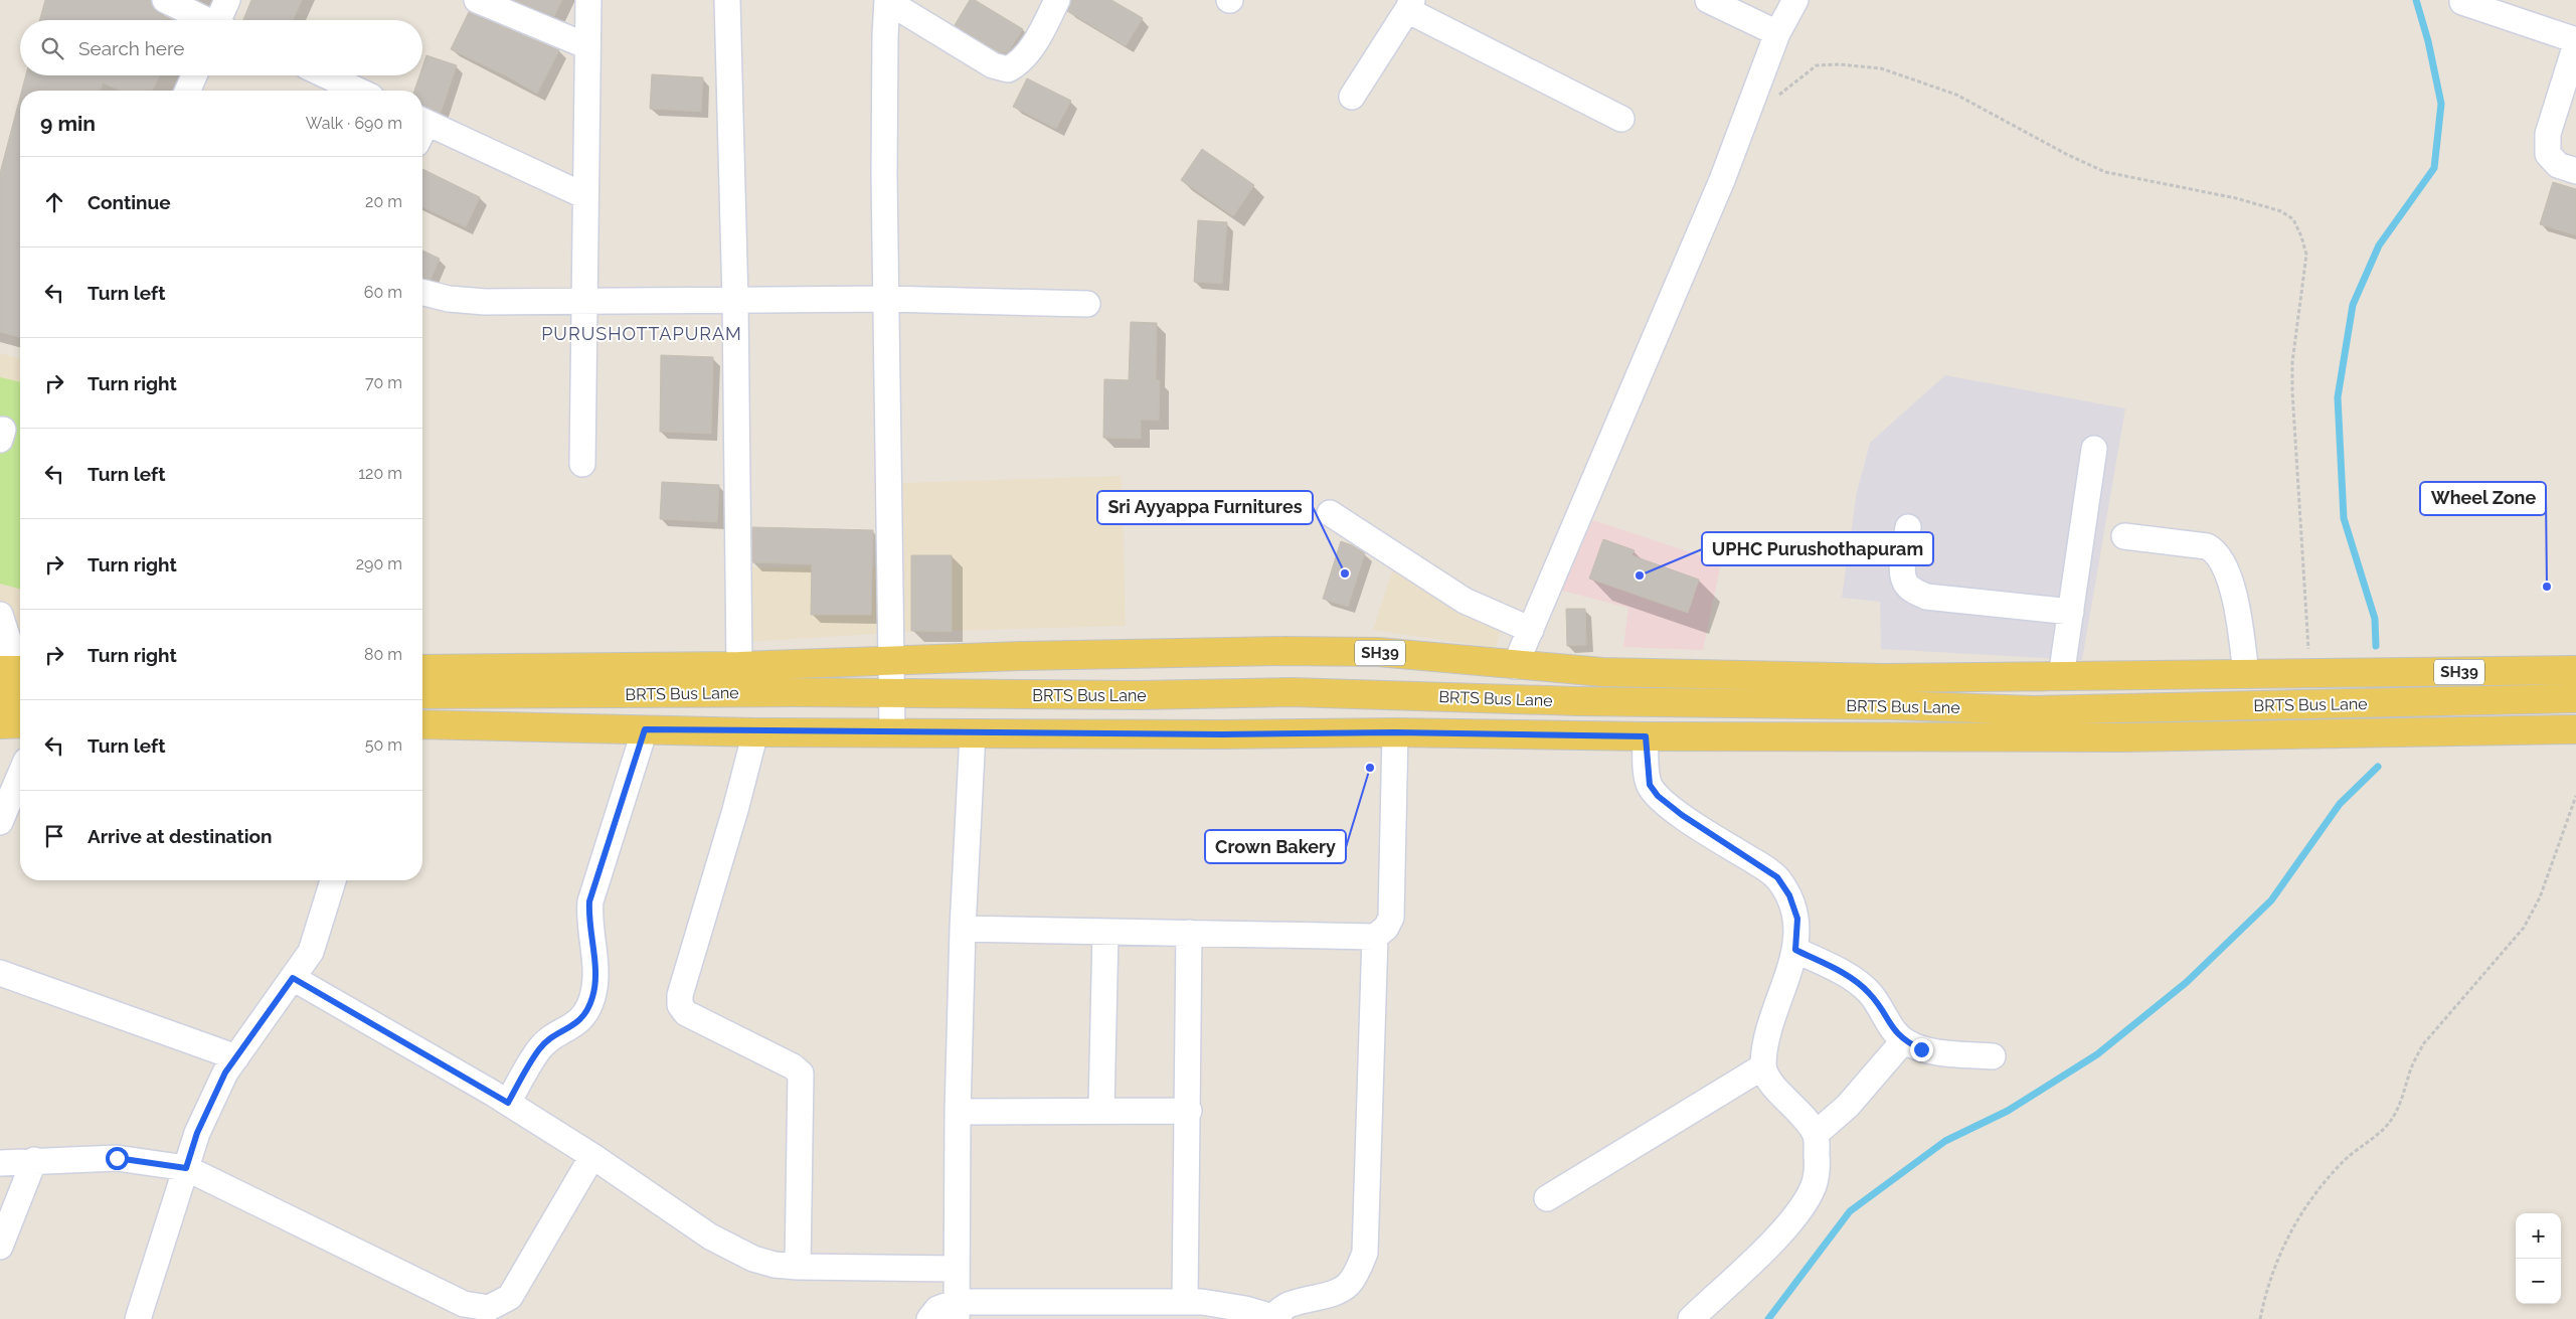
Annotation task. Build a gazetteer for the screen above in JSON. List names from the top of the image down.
{
  "streets": {
    "main road": ["SH39", "BRTS Bus Lane"]
  },
  "districts": ["PURUSHOTTAPURAM"],
  "places": [
    "Sri Ayyappa Furnitures",
    "UPHC Purushothapuram",
    "Wheel Zone",
    "Crown Bakery"
  ],
  "page": {
    "search": "Search here",
    "heading": ["9 min", "Walk · 690 m"],
    "list": [
      ["Continue", "20 m"],
      ["Turn left", "60 m"],
      ["Turn right", "70 m"],
      ["Turn left", "120 m"],
      ["Turn right", "290 m"],
      ["Turn right", "80 m"],
      ["Turn left", "50 m"],
      "Arrive at destination"
    ],
    "map_buttons": ["+", "−"]
  }
}
